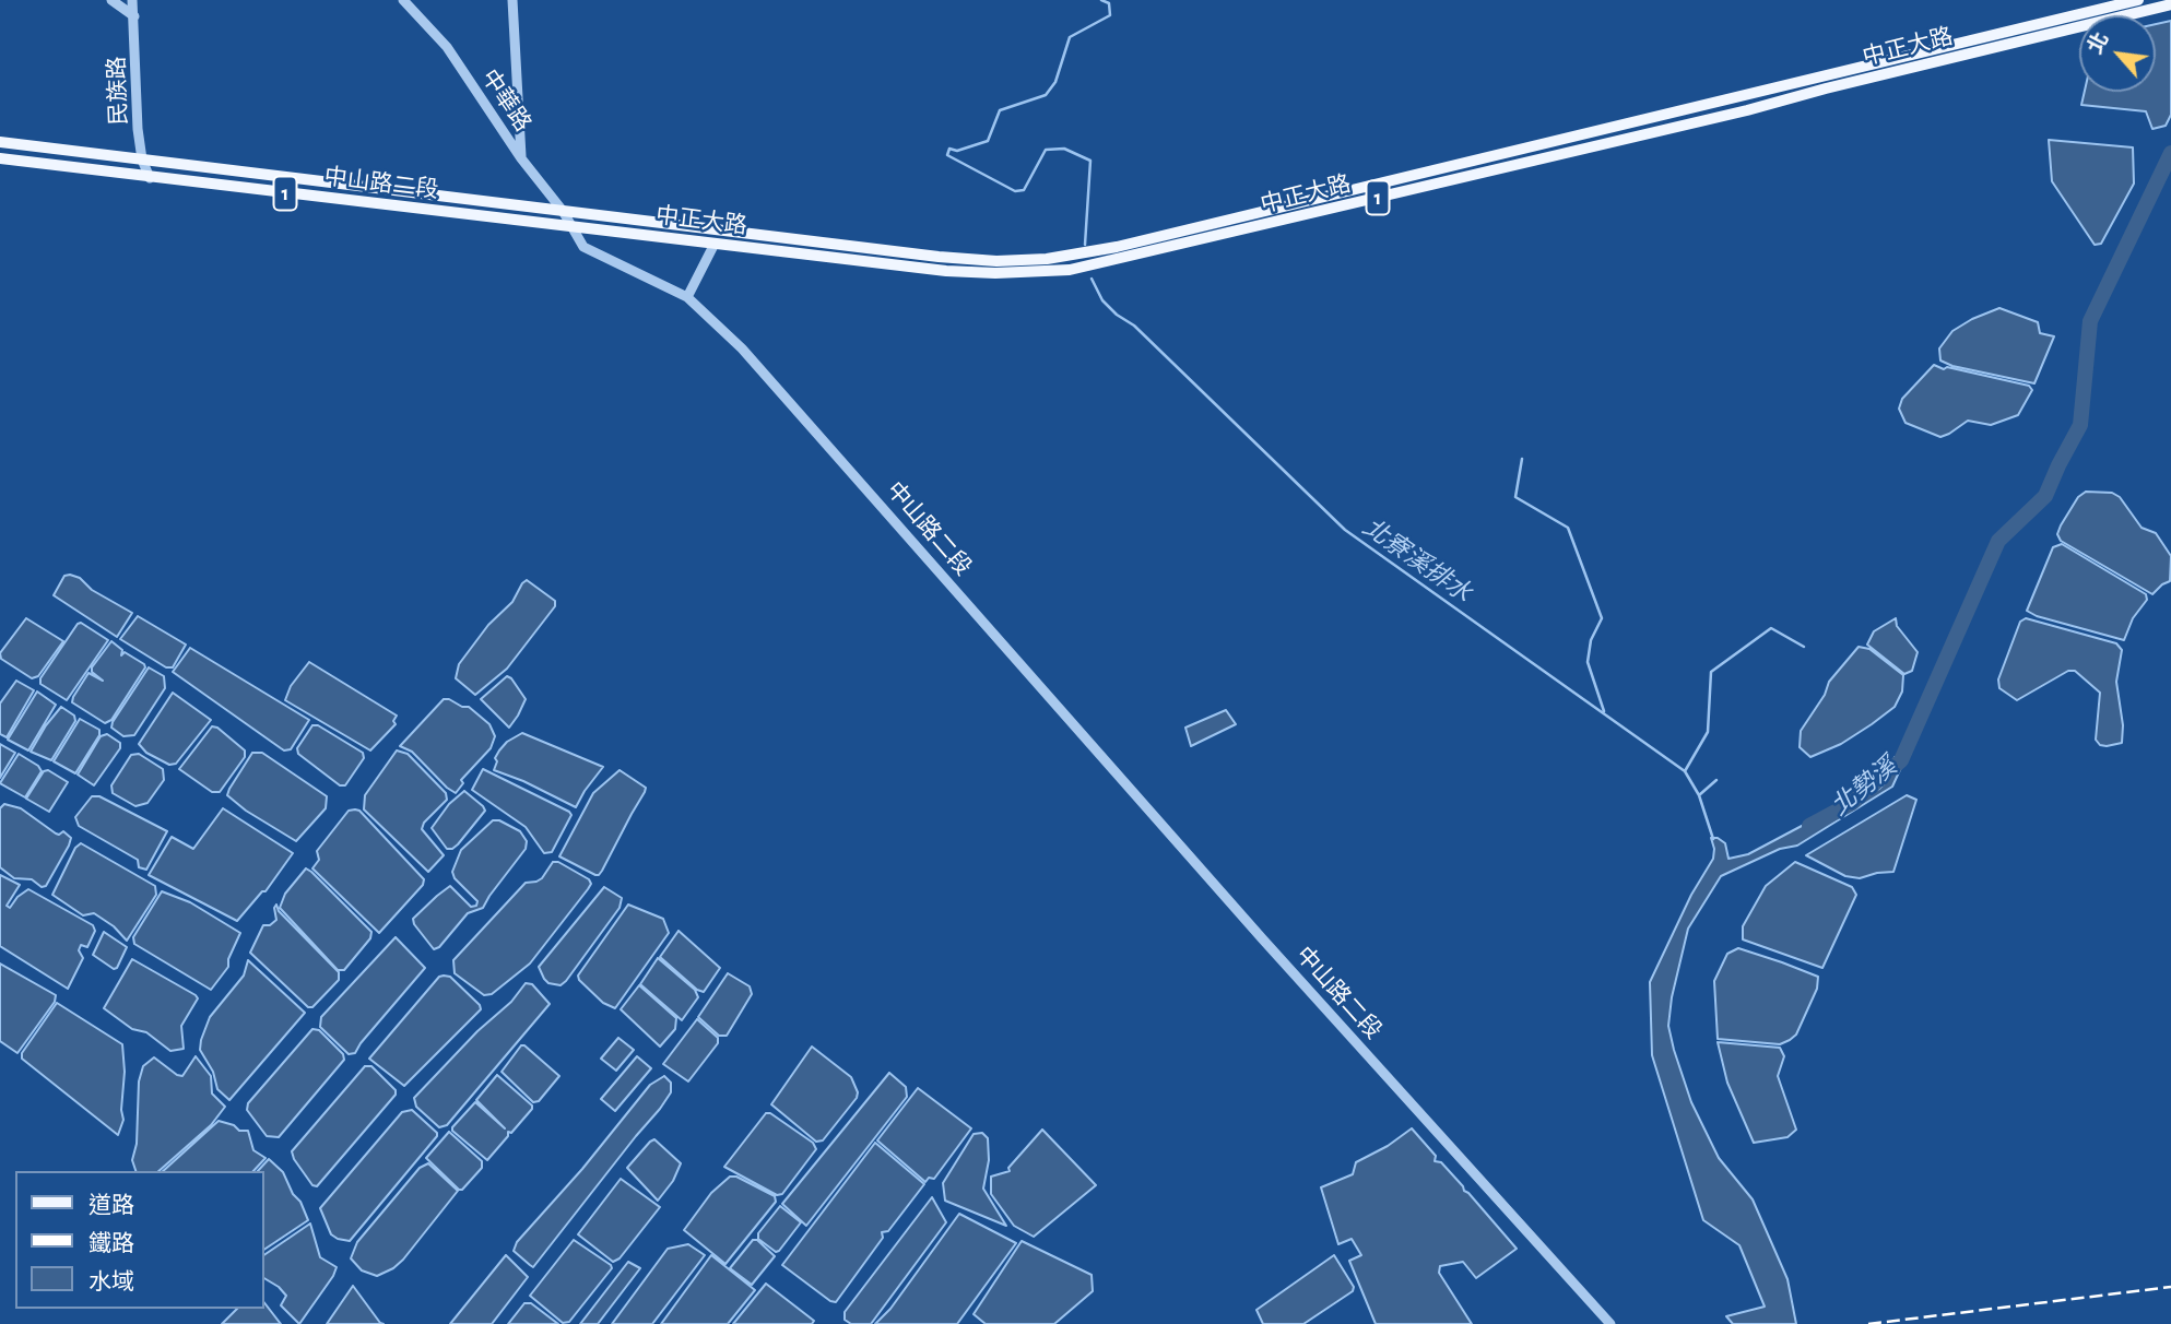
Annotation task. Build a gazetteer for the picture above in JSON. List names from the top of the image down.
{
  "streets": {
    "main road": ["中正大路", "中山路二段", "1"],
    "street": ["民族路", "中華路"]
  },
  "crossings": [
    ["中正大路", "中華路"],
    ["中正大路", "中山路二段"],
    ["民族路", "中山路二段"],
    ["中華路", "中山路二段"]
  ],
  "water": ["北寮溪排水", "北勢溪"],
  "legend": ["道路", "鐵路", "水域"],
  "north": "top left"
}
